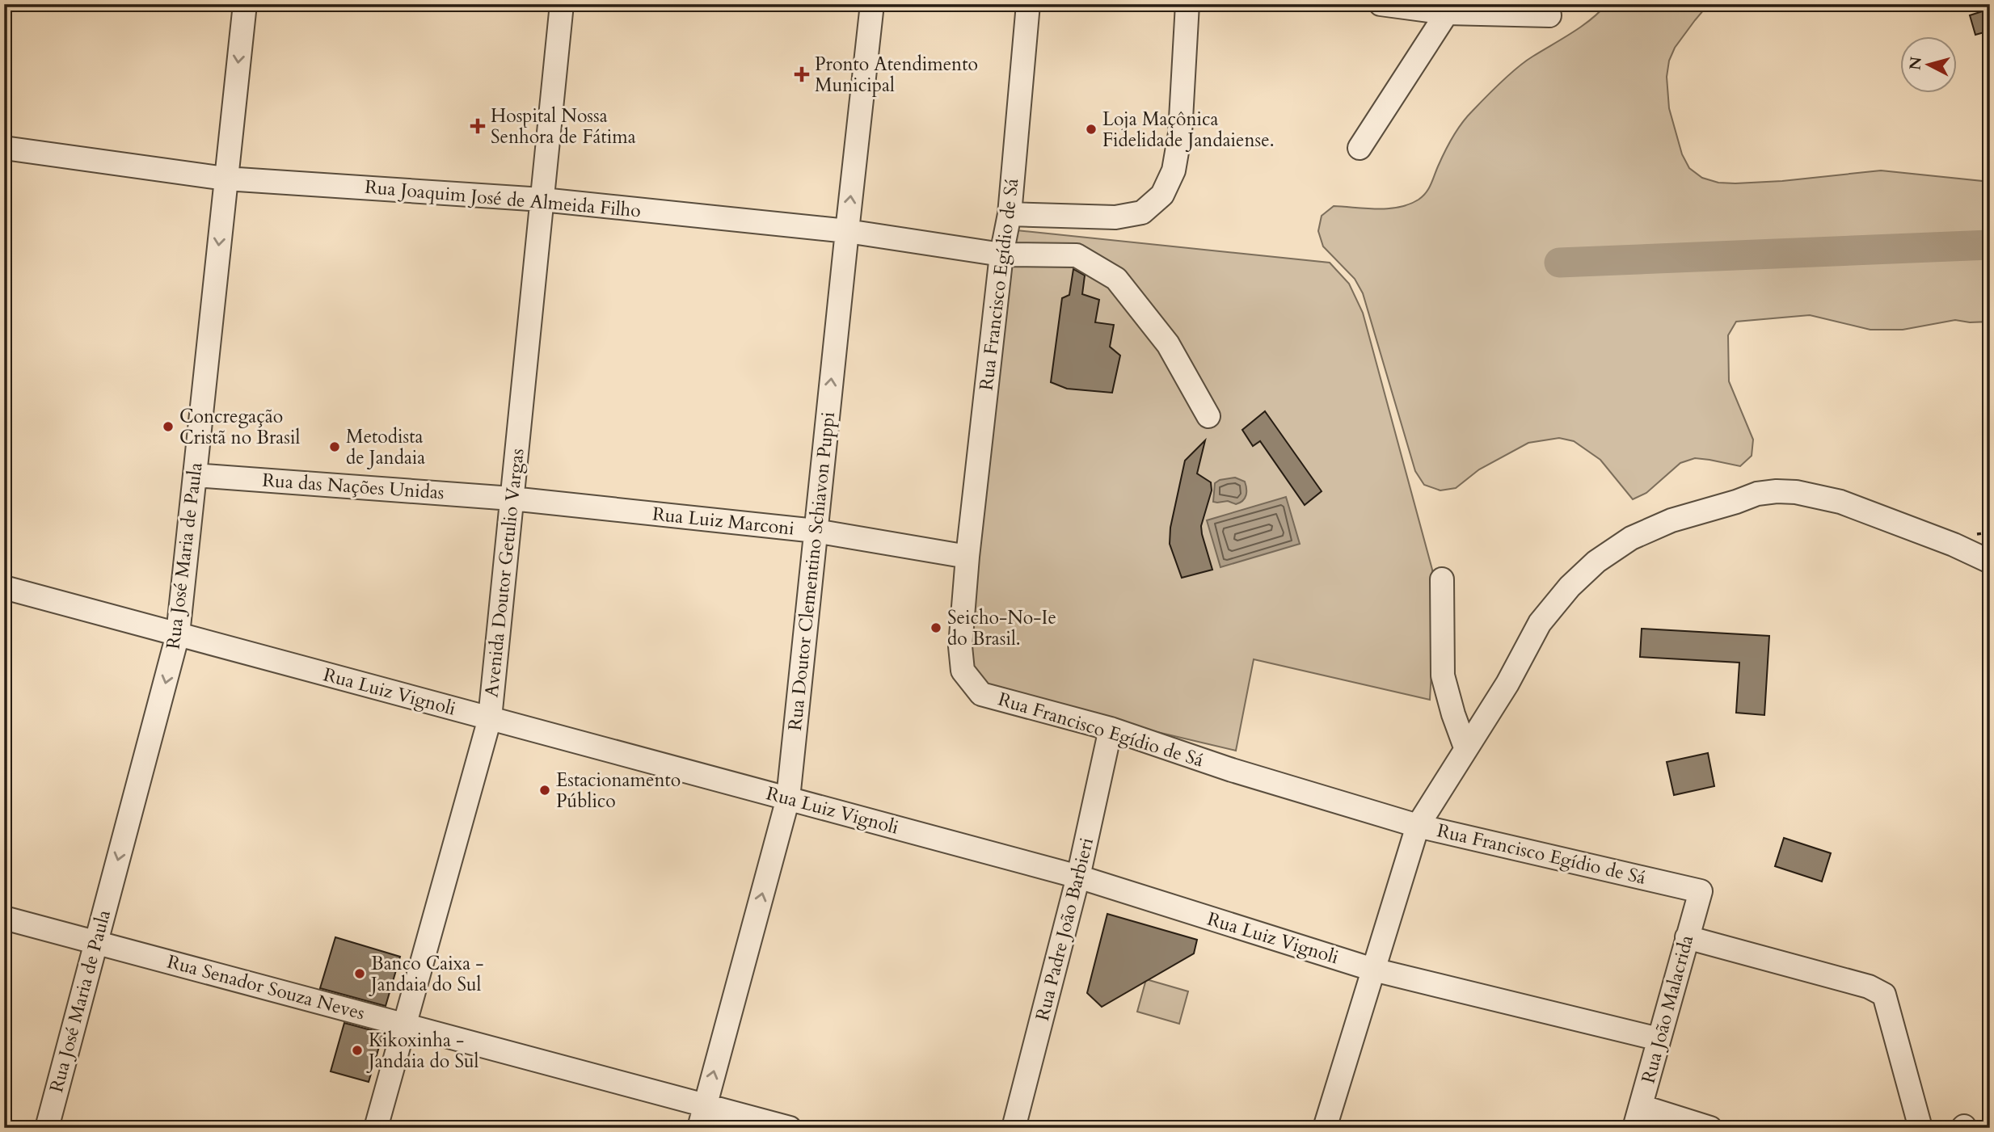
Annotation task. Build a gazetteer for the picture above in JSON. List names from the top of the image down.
{
  "streets": {
    "street": [
      "Rua Joaquim José de Almeida Filho",
      "Rua Francisco Egídio de Sá",
      "Rua das Nações Unidas",
      "Rua Luiz Marconi",
      "Rua José Maria de Paula",
      "Rua Doutor Clementino Schiavon Puppi",
      "Avenida Doutor Getulio Vargas",
      "Rua Luiz Vignoli",
      "Rua Padre João Barbieri",
      "Rua Senador Souza Neves",
      "Rua João Malacrida"
    ]
  },
  "crossings": [
    ["Rua Joaquim José de Almeida Filho", "Rua Francisco Egídio de Sá"],
    ["Rua Joaquim José de Almeida Filho", "Rua José Maria de Paula"],
    ["Rua Joaquim José de Almeida Filho", "Rua Doutor Clementino Schiavon Puppi"],
    ["Rua Joaquim José de Almeida Filho", "Avenida Doutor Getulio Vargas"],
    ["Rua Francisco Egídio de Sá", "Rua Luiz Marconi"],
    ["Rua Francisco Egídio de Sá", "Rua Padre João Barbieri"],
    ["Rua Francisco Egídio de Sá", "Rua João Malacrida"],
    ["Rua das Nações Unidas", "Rua Luiz Marconi"],
    ["Rua das Nações Unidas", "Rua José Maria de Paula"],
    ["Rua das Nações Unidas", "Avenida Doutor Getulio Vargas"],
    ["Rua Luiz Marconi", "Rua Doutor Clementino Schiavon Puppi"],
    ["Rua Luiz Marconi", "Avenida Doutor Getulio Vargas"],
    ["Rua José Maria de Paula", "Rua Luiz Vignoli"],
    ["Rua José Maria de Paula", "Rua Senador Souza Neves"],
    ["Rua Doutor Clementino Schiavon Puppi", "Rua Luiz Vignoli"],
    ["Rua Doutor Clementino Schiavon Puppi", "Rua Senador Souza Neves"],
    ["Avenida Doutor Getulio Vargas", "Rua Luiz Vignoli"],
    ["Avenida Doutor Getulio Vargas", "Rua Senador Souza Neves"],
    ["Rua Luiz Vignoli", "Rua Padre João Barbieri"],
    ["Rua Luiz Vignoli", "Rua João Malacrida"]
  ],
  "one_way": ["Rua José Maria de Paula", "Rua Doutor Clementino Schiavon Puppi"],
  "places": {
    "health": ["Pronto Atendimento Municipal", "Hospital Nossa Senhora de Fátima"],
    "other": [
      "Loja Maçônica Fidelidade Jandaiense.",
      "Concregação Cristã no Brasil",
      "Metodista de Jandaia",
      "Seicho-No-Ie do Brasil.",
      "Estacionamento Público",
      "Banco Caixa - Jandaia do Sul",
      "Kikoxinha - Jandaia do Sul"
    ]
  },
  "north": "left"
}
